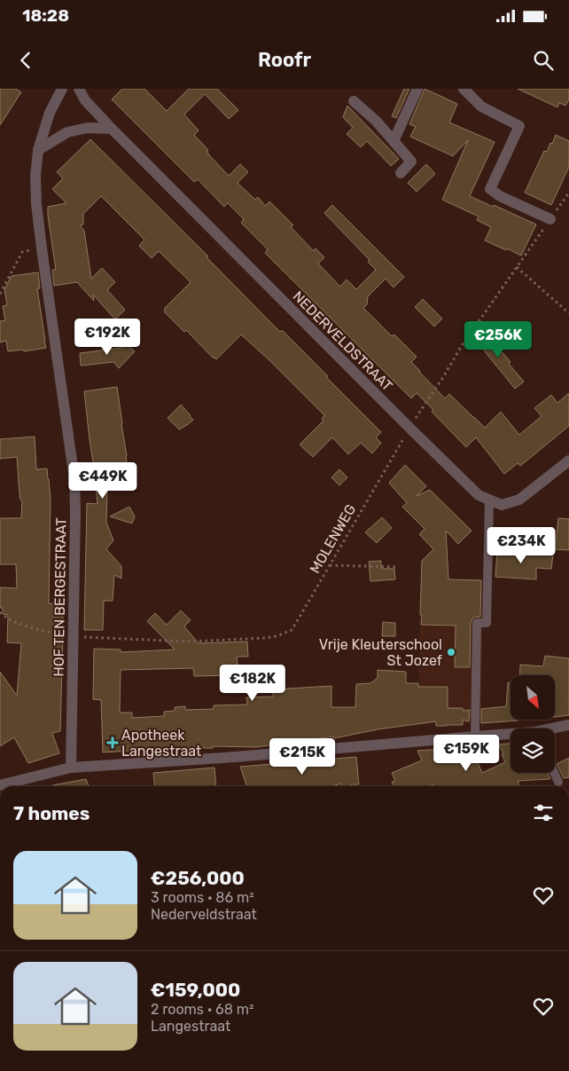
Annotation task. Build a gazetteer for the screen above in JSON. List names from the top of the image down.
{
  "streets": {
    "street": ["NEDERVELDSTRAAT", "HOF TEN BERGESTRAAT"],
    "path": ["MOLENWEG"]
  },
  "crossings": [
    ["NEDERVELDSTRAAT", "MOLENWEG"],
    ["MOLENWEG", "HOF TEN BERGESTRAAT"]
  ],
  "places": {
    "other": ["Vrije Kleuterschool St Jozef"],
    "health": ["Apotheek Langestraat"]
  },
  "north": "bottom right",
  "page": {
    "status": "18:28",
    "header": "Roofr",
    "price": [
      "€192K",
      "€256K",
      "€449K",
      "€234K",
      "€182K",
      "€159K",
      "€215K"
    ],
    "heading": "7 homes",
    "list": [
      {
        "name": "€256,000",
        "note": "3 rooms · 86 m² · Nederveldstraat"
      },
      {
        "name": "€159,000",
        "note": "2 rooms · 68 m² · Langestraat"
      }
    ]
  }
}
